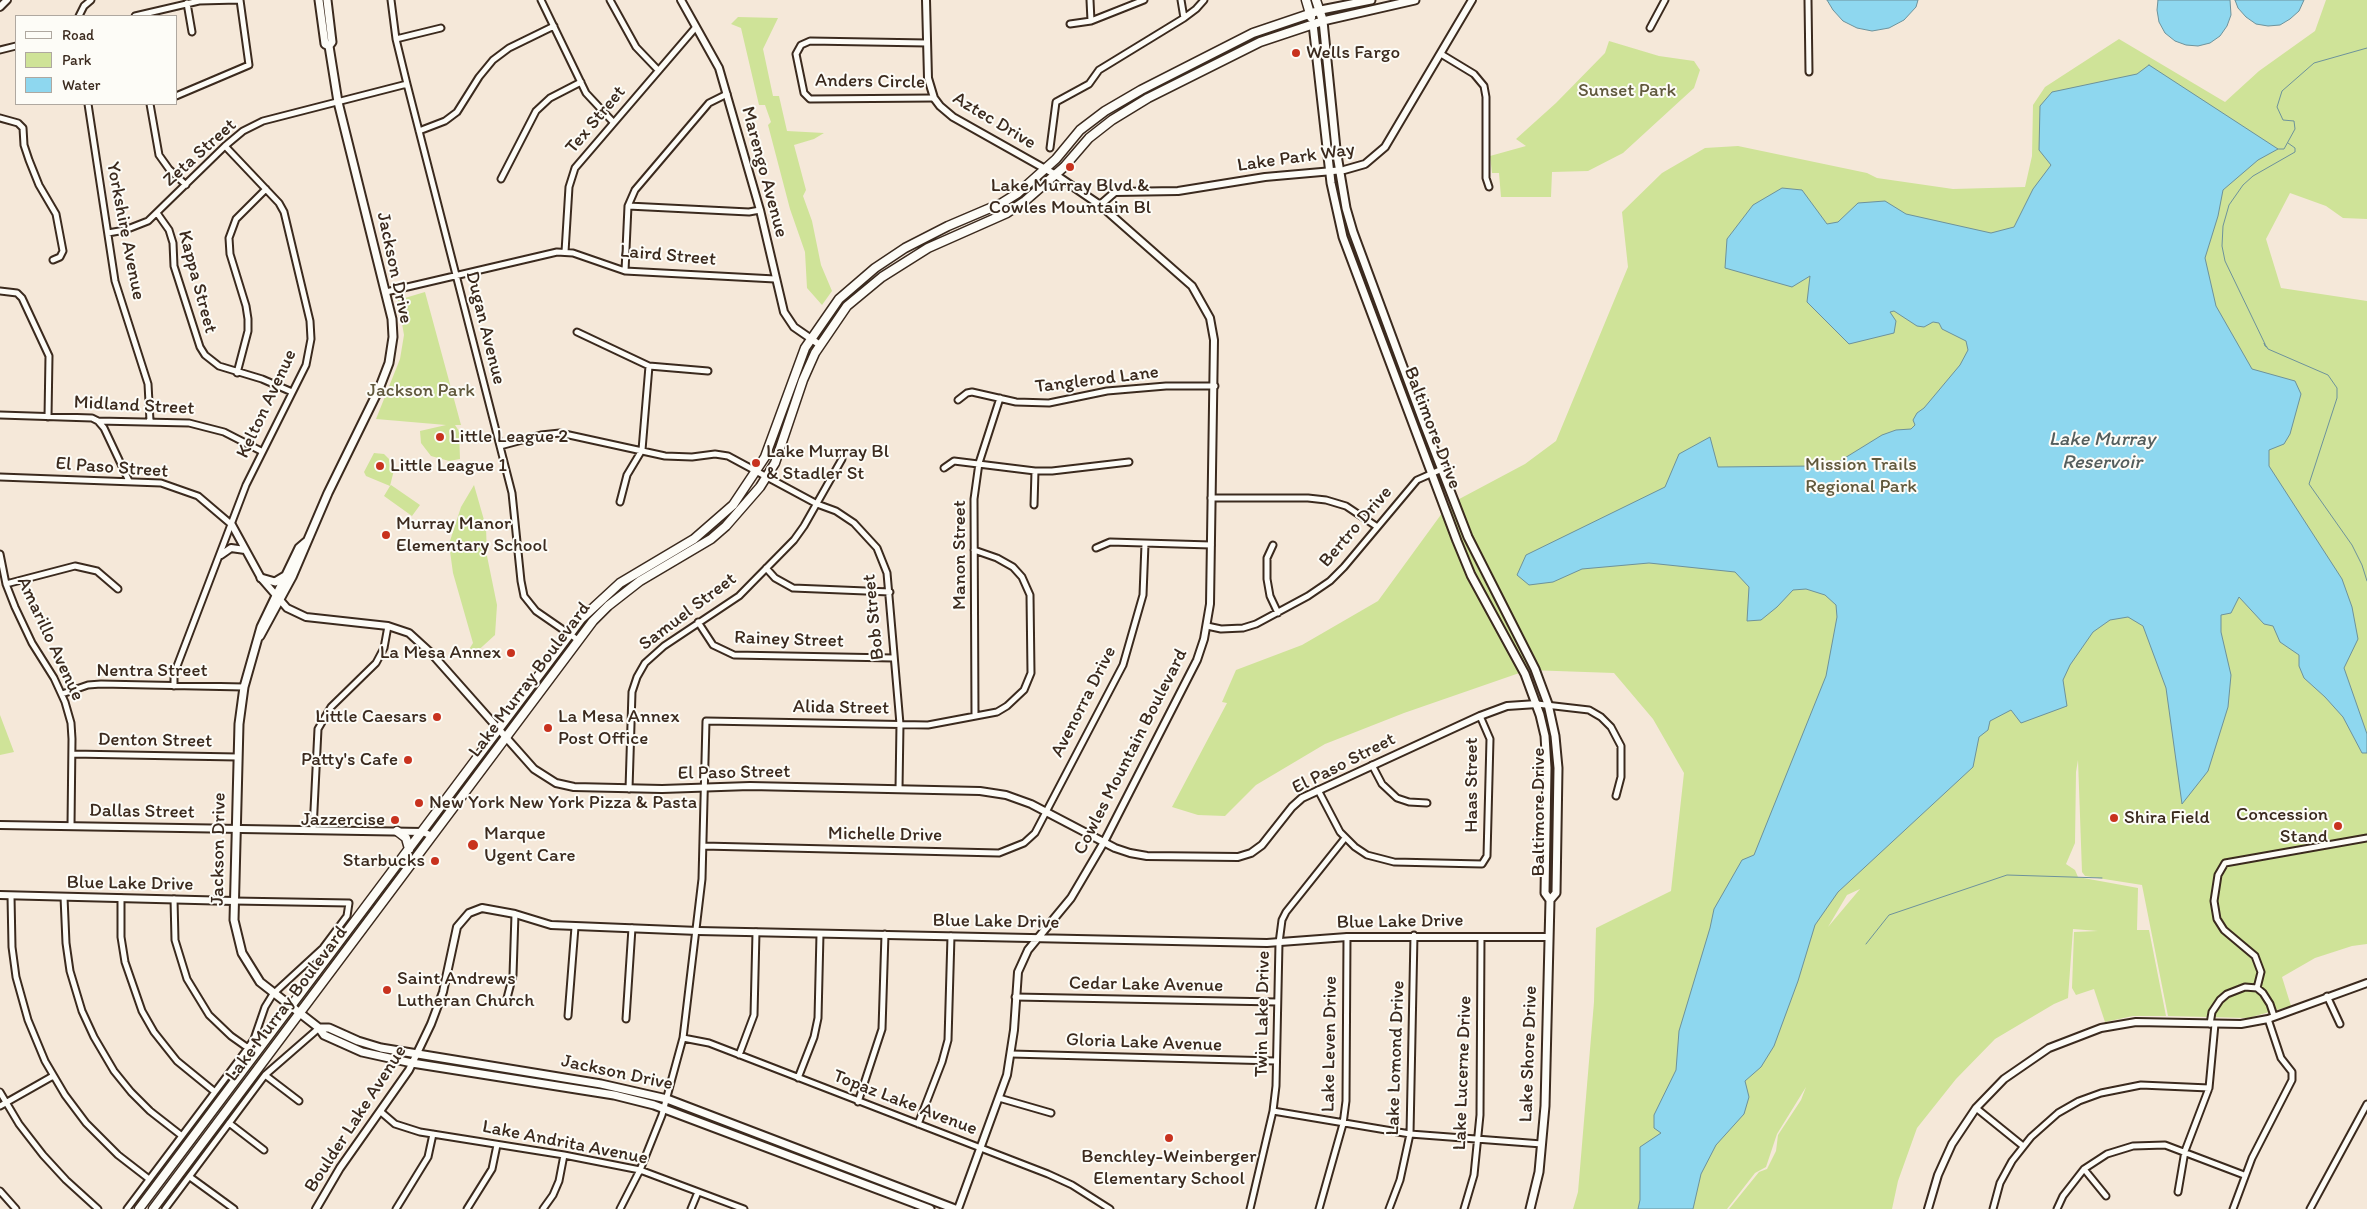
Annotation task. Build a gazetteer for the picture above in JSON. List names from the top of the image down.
{
  "streets": {
    "main road": [
      "Jackson Drive",
      "Baltimore Drive",
      "Lake Murray Boulevard",
      "Lake Shore Drive"
    ],
    "street": [
      "Anders Circle",
      "Tex Street",
      "Aztec Drive",
      "Zeta Street",
      "Lake Park Way",
      "Marengo Avenue",
      "Yorkshire Avenue",
      "Laird Street",
      "Kappa Street",
      "Dugan Avenue",
      "Tanglerod Lane",
      "Kelton Avenue",
      "Midland Street",
      "El Paso Street",
      "Bertro Drive",
      "Manon Street",
      "Samuel Street",
      "Bob Street",
      "Amarillo Avenue",
      "Rainey Street",
      "Nentra Street",
      "Avenorra Drive",
      "Alida Street",
      "Denton Street",
      "Cowles Mountain Boulevard",
      "Haas Street",
      "Dallas Street",
      "Michelle Drive",
      "Blue Lake Drive",
      "Cedar Lake Avenue",
      "Twin Lake Drive",
      "Gloria Lake Avenue",
      "Lake Leven Drive",
      "Lake Lomond Drive",
      "Lake Lucerne Drive",
      "Topaz Lake Avenue",
      "Boulder Lake Avenue",
      "Lake Andrita Avenue"
    ]
  },
  "crossings": [
    ["Anders Circle", "Aztec Drive"],
    ["Tex Street", "Marengo Avenue"],
    ["Tex Street", "Laird Street"],
    ["Aztec Drive", "Lake Murray Boulevard"],
    ["Aztec Drive", "Cowles Mountain Boulevard"],
    ["Zeta Street", "Yorkshire Avenue"],
    ["Zeta Street", "Jackson Drive"],
    ["Zeta Street", "Kappa Street"],
    ["Zeta Street", "Dugan Avenue"],
    ["Zeta Street", "Kelton Avenue"],
    ["Lake Park Way", "Baltimore Drive"],
    ["Lake Park Way", "Cowles Mountain Boulevard"],
    ["Marengo Avenue", "Laird Street"],
    ["Marengo Avenue", "Lake Murray Boulevard"],
    ["Yorkshire Avenue", "Midland Street"],
    ["Laird Street", "Jackson Drive"],
    ["Laird Street", "Dugan Avenue"],
    ["Jackson Drive", "El Paso Street"],
    ["Jackson Drive", "Nentra Street"],
    ["Jackson Drive", "Lake Murray Boulevard"],
    ["Jackson Drive", "Denton Street"],
    ["Jackson Drive", "Cowles Mountain Boulevard"],
    ["Jackson Drive", "Dallas Street"],
    ["Jackson Drive", "Blue Lake Drive"],
    ["Jackson Drive", "Boulder Lake Avenue"],
    ["Kappa Street", "Kelton Avenue"],
    ["Dugan Avenue", "Bob Street"],
    ["Dugan Avenue", "Lake Murray Boulevard"],
    ["Tanglerod Lane", "Manon Street"],
    ["Tanglerod Lane", "Cowles Mountain Boulevard"],
    ["Kelton Avenue", "Midland Street"],
    ["Kelton Avenue", "El Paso Street"],
    ["Kelton Avenue", "Nentra Street"],
    ["Baltimore Drive", "El Paso Street"],
    ["Baltimore Drive", "Bertro Drive"],
    ["Baltimore Drive", "Lake Murray Boulevard"],
    ["Baltimore Drive", "Lake Shore Drive"],
    ["El Paso Street", "Samuel Street"],
    ["El Paso Street", "Bob Street"],
    ["El Paso Street", "Lake Murray Boulevard"],
    ["El Paso Street", "Avenorra Drive"],
    ["El Paso Street", "Alida Street"],
    ["El Paso Street", "Cowles Mountain Boulevard"],
    ["El Paso Street", "Haas Street"],
    ["El Paso Street", "Michelle Drive"],
    ["Bertro Drive", "Cowles Mountain Boulevard"],
    ["Manon Street", "Alida Street"],
    ["Samuel Street", "Bob Street"],
    ["Samuel Street", "Rainey Street"],
    ["Bob Street", "Rainey Street"],
    ["Bob Street", "Lake Murray Boulevard"],
    ["Bob Street", "Alida Street"],
    ["Amarillo Avenue", "Nentra Street"],
    ["Amarillo Avenue", "Denton Street"],
    ["Amarillo Avenue", "Dallas Street"],
    ["Lake Murray Boulevard", "Cowles Mountain Boulevard"],
    ["Lake Murray Boulevard", "Dallas Street"],
    ["Lake Murray Boulevard", "Blue Lake Drive"],
    ["Avenorra Drive", "Michelle Drive"],
    ["Cowles Mountain Boulevard", "Blue Lake Drive"],
    ["Cowles Mountain Boulevard", "Cedar Lake Avenue"],
    ["Cowles Mountain Boulevard", "Gloria Lake Avenue"],
    ["Cowles Mountain Boulevard", "Topaz Lake Avenue"],
    ["Haas Street", "Twin Lake Drive"],
    ["Blue Lake Drive", "Twin Lake Drive"],
    ["Blue Lake Drive", "Lake Leven Drive"],
    ["Blue Lake Drive", "Lake Shore Drive"],
    ["Blue Lake Drive", "Lake Lomond Drive"],
    ["Blue Lake Drive", "Lake Lucerne Drive"],
    ["Blue Lake Drive", "Boulder Lake Avenue"],
    ["Cedar Lake Avenue", "Twin Lake Drive"],
    ["Twin Lake Drive", "Gloria Lake Avenue"],
    ["Boulder Lake Avenue", "Lake Andrita Avenue"]
  ],
  "water": ["Lake Murray Reservoir"],
  "parks": ["Sunset Park", "Jackson Park", "Mission Trails Regional Park"],
  "places": [
    "Wells Fargo",
    "Lake Murray Blvd & Cowles Mountain Bl",
    "Little League 2",
    "Lake Murray Bl & Stadler St",
    "Little League 1",
    "Murray Manor Elementary School",
    "La Mesa Annex",
    "Little Caesars",
    "La Mesa Annex Post Office",
    "Patty's Cafe",
    "New York New York Pizza & Pasta",
    "Shira Field",
    "Jazzercise",
    "Concession Stand",
    "Marque Ugent Care",
    "Starbucks",
    "Saint Andrews Lutheran Church",
    "Benchley-Weinberger Elementary School"
  ],
  "legend": ["Road", "Park", "Water"]
}
